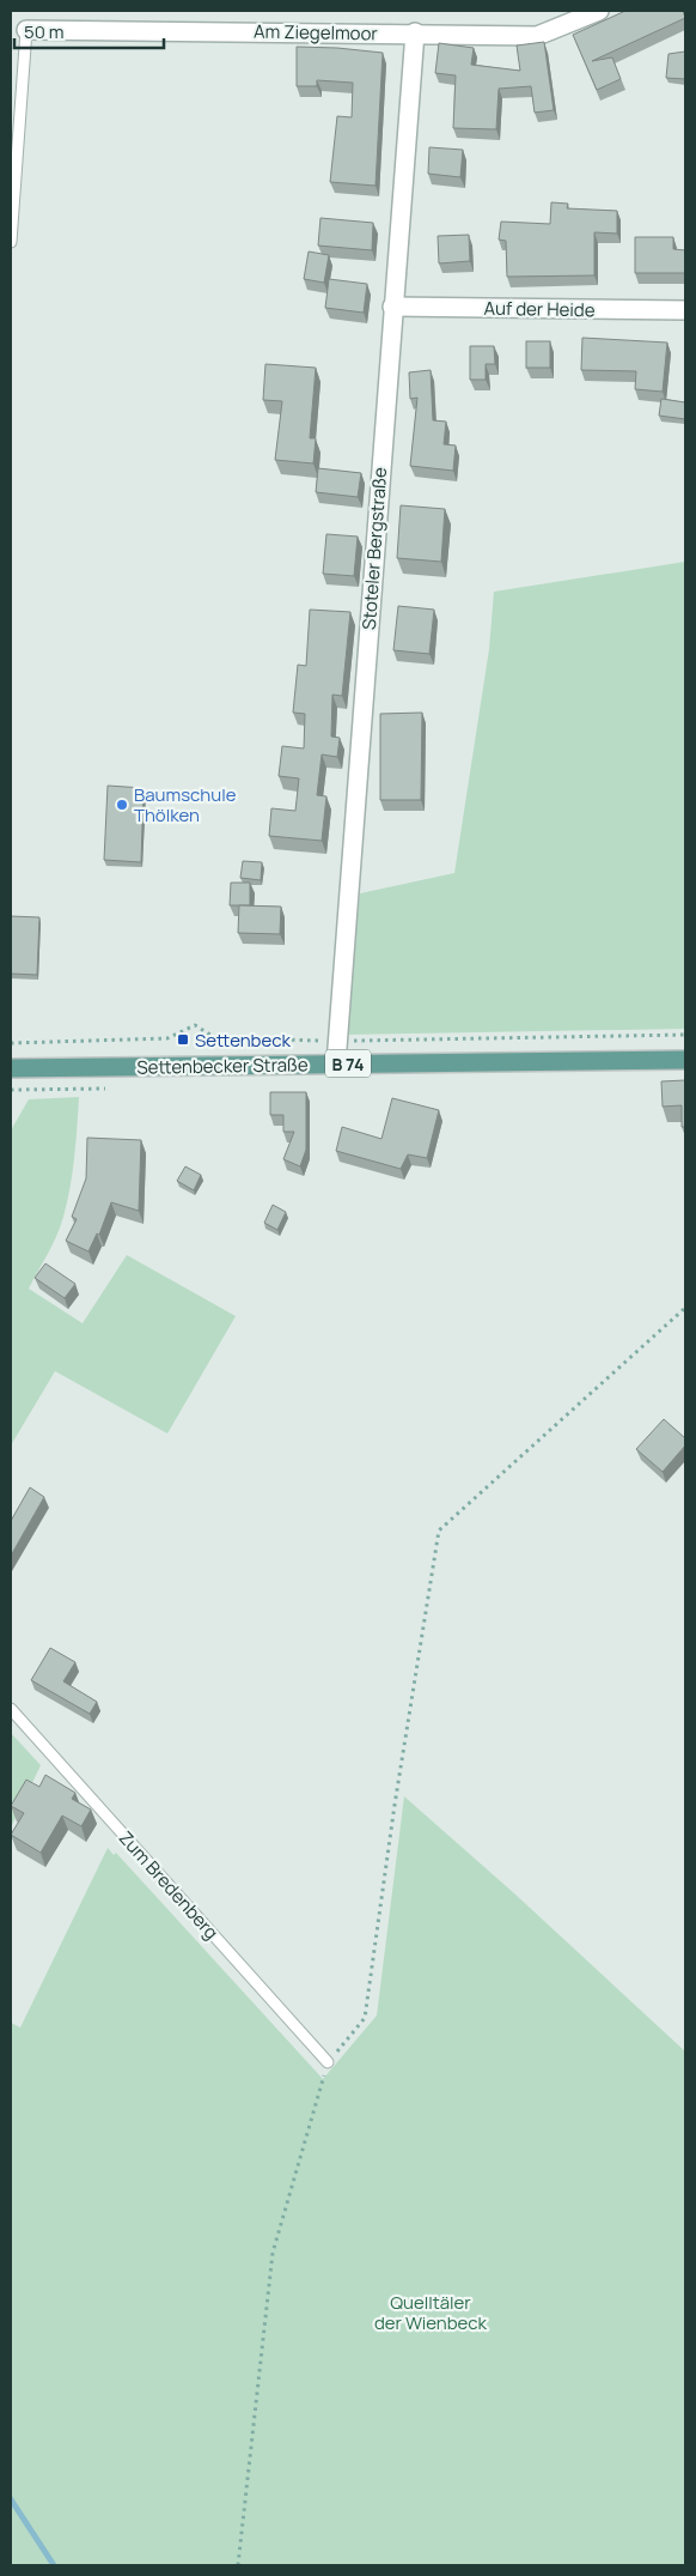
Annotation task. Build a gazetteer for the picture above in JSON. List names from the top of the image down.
{
  "streets": {
    "main road": ["B 74", "Settenbecker Straße"],
    "street": ["Am Ziegelmoor", "Auf der Heide", "Stoteler Bergstraße"],
    "lane": ["Zum Bredenberg"]
  },
  "crossings": [
    ["Am Ziegelmoor", "Stoteler Bergstraße"],
    ["Auf der Heide", "Stoteler Bergstraße"],
    ["Stoteler Bergstraße", "Settenbecker Straße"]
  ],
  "parks": ["Quelltäler der Wienbeck"],
  "places": {
    "other": ["Baumschule Thölken"],
    "transit": ["Settenbeck"]
  },
  "scale_bar": "50 m"
}
